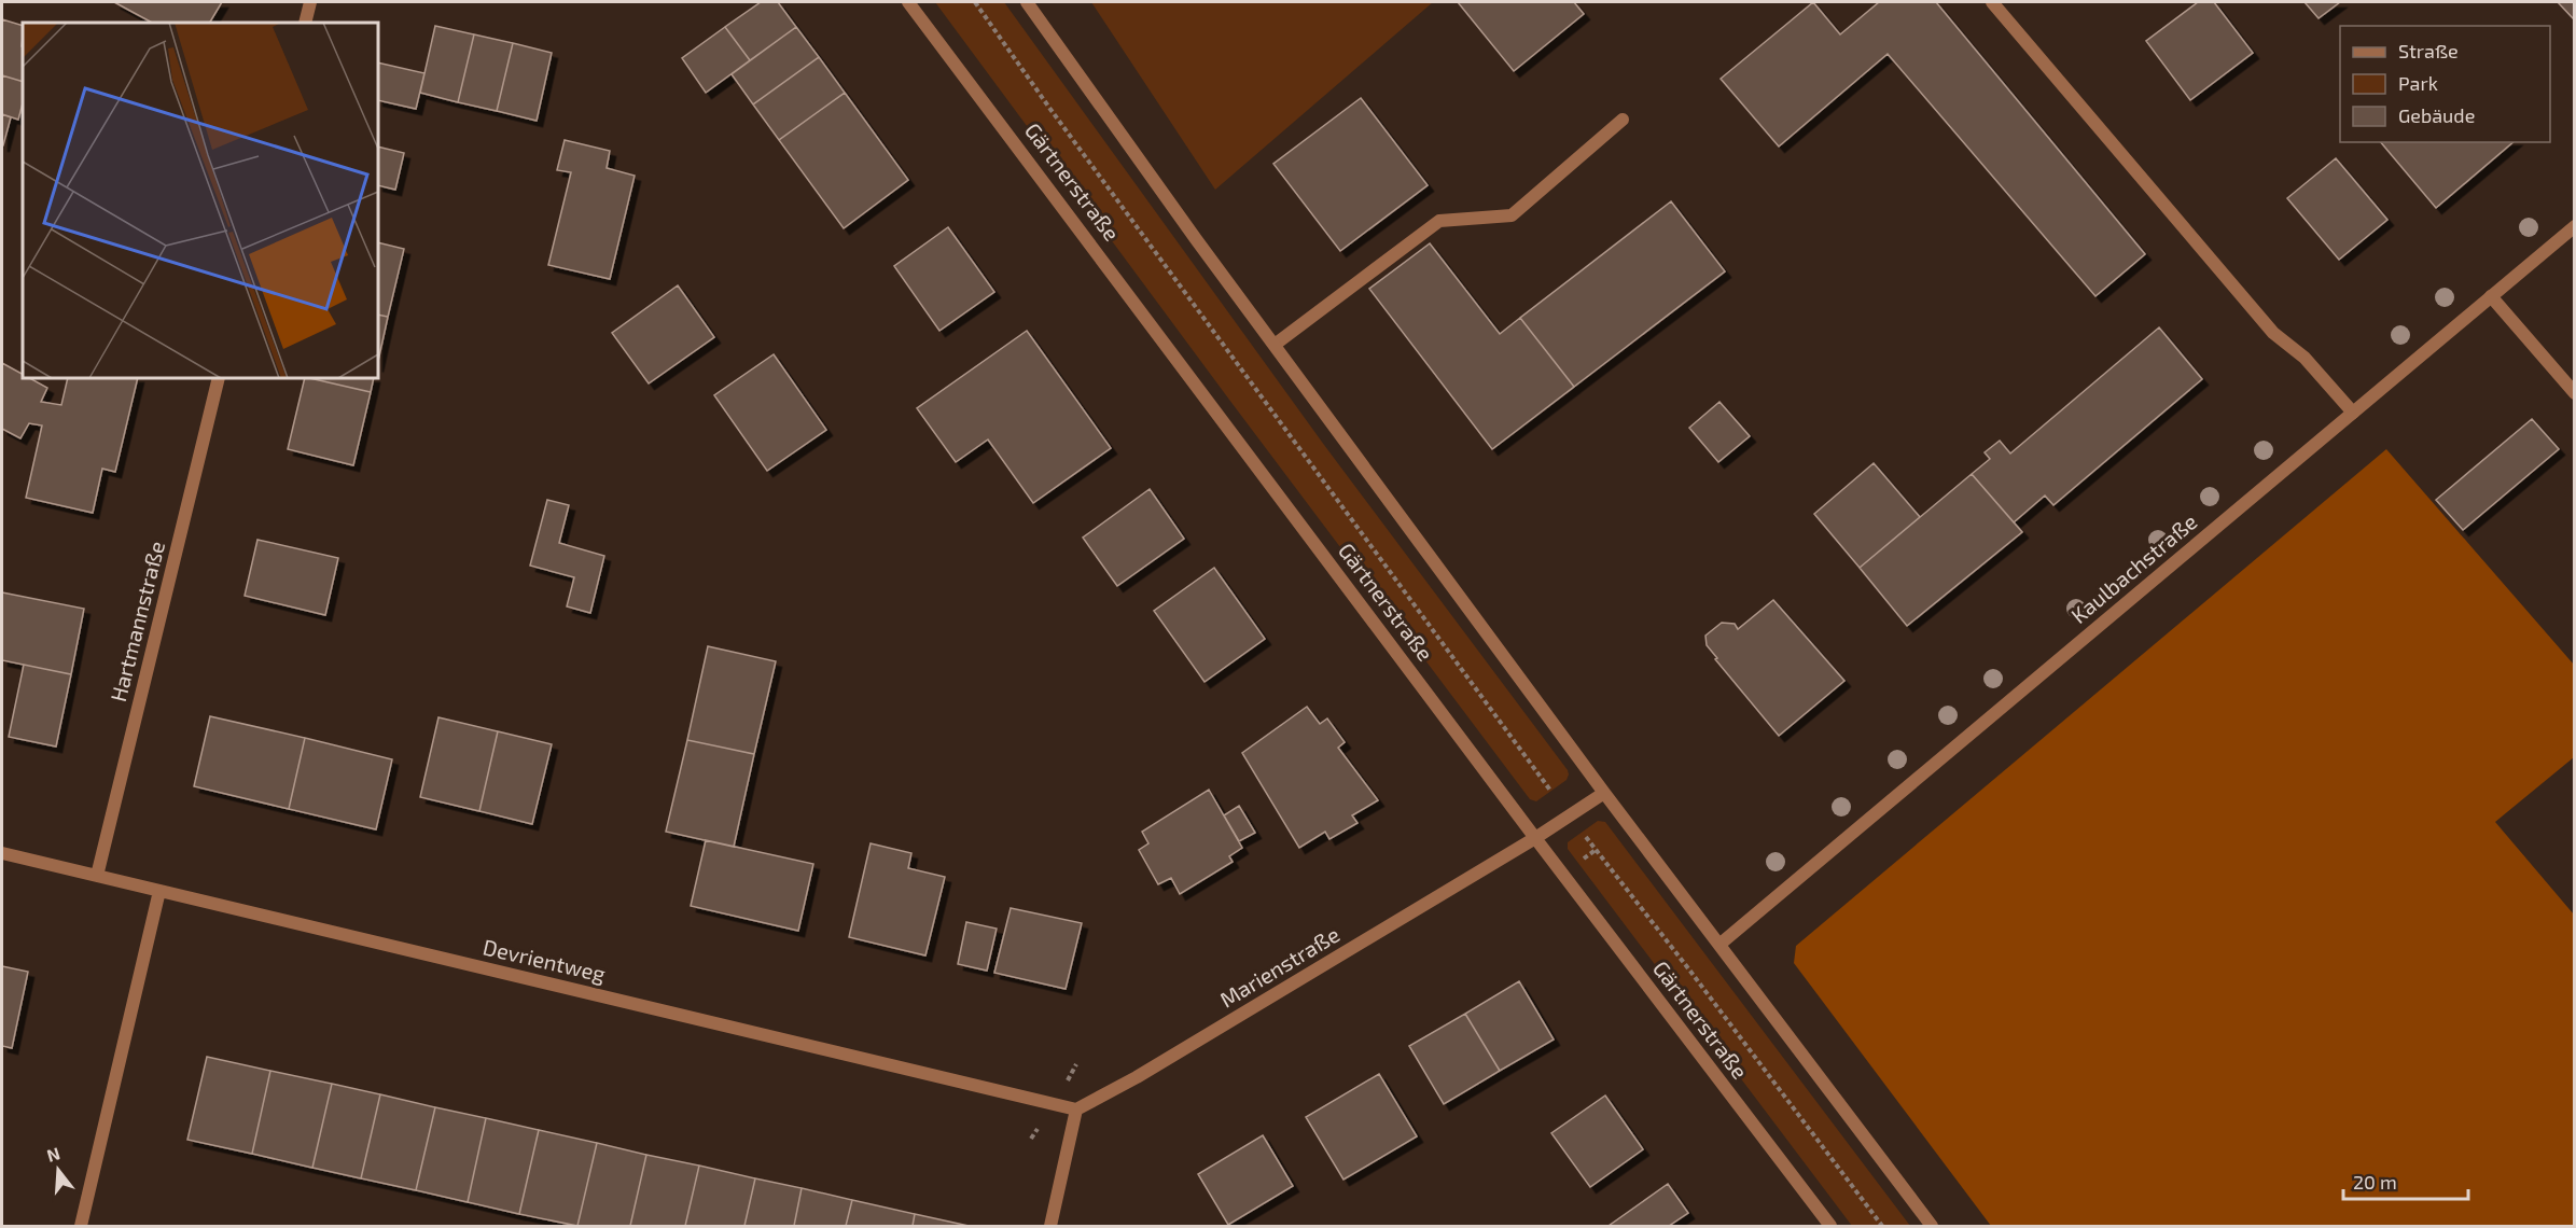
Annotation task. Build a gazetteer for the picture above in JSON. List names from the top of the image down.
{
  "streets": {
    "street": [
      "Gärtnerstraße",
      "Kaulbachstraße",
      "Hartmannstraße",
      "Devrientweg",
      "Marienstraße"
    ]
  },
  "crossings": [
    ["Gärtnerstraße", "Marienstraße"],
    ["Hartmannstraße", "Devrientweg"],
    ["Devrientweg", "Marienstraße"]
  ],
  "legend": ["Straße", "Park", "Gebäude"],
  "scale_bar": "20 m",
  "north": "top"
}
